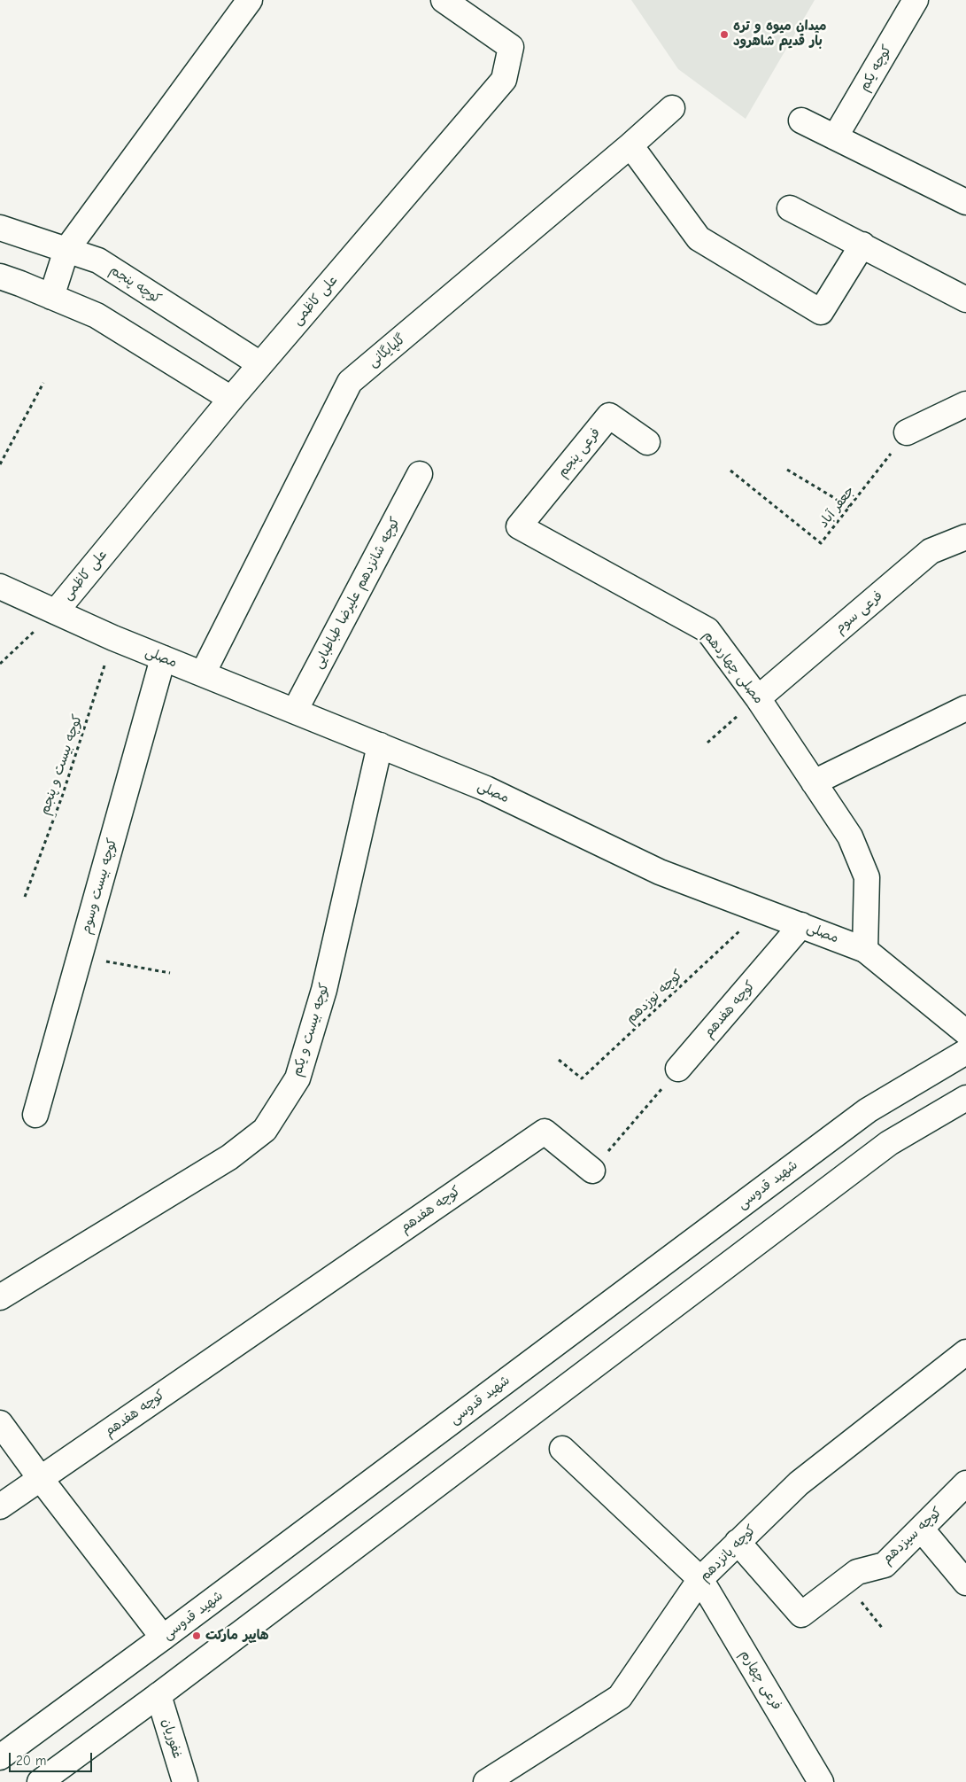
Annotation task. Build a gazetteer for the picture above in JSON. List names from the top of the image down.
{
  "streets": {
    "street": [
      "کوچه یکم",
      "کوچه پنجم",
      "علی کاظمی",
      "گلپایگانی",
      "فرعی پنجم",
      "کوچه شانزدهم علیرضا طباطبایی",
      "فرعی سوم",
      "مصلی",
      "مصلی چهاردهم",
      "کوچه بیست وسوم",
      "کوچه هفدهم",
      "کوچه بیست و یکم",
      "شهید قدوسی",
      "کوچه سیزدهم",
      "کوچه پانزدهم",
      "فرعی چهارم",
      "غفوریان"
    ],
    "path": ["جعفر آباد", "کوچه بیست و پنجم", "کوچه نوزدهم"]
  },
  "crossings": [
    ["کوچه پنجم", "علی کاظمی"],
    ["علی کاظمی", "مصلی"],
    ["گلپایگانی", "مصلی"],
    ["فرعی پنجم", "مصلی چهاردهم"],
    ["کوچه شانزدهم علیرضا طباطبایی", "مصلی"],
    ["فرعی سوم", "مصلی چهاردهم"],
    ["مصلی", "مصلی چهاردهم"],
    ["مصلی", "کوچه بیست و پنجم"],
    ["مصلی", "کوچه بیست وسوم"],
    ["مصلی", "کوچه نوزدهم"],
    ["مصلی", "کوچه هفدهم"],
    ["مصلی", "کوچه بیست و یکم"],
    ["کوچه سیزدهم", "کوچه پانزدهم"],
    ["کوچه پانزدهم", "فرعی چهارم"]
  ],
  "places": ["میدان میوه و تره بار قدیم شاهرود", "هایپر مارکت"],
  "scale_bar": "20 m"
}
